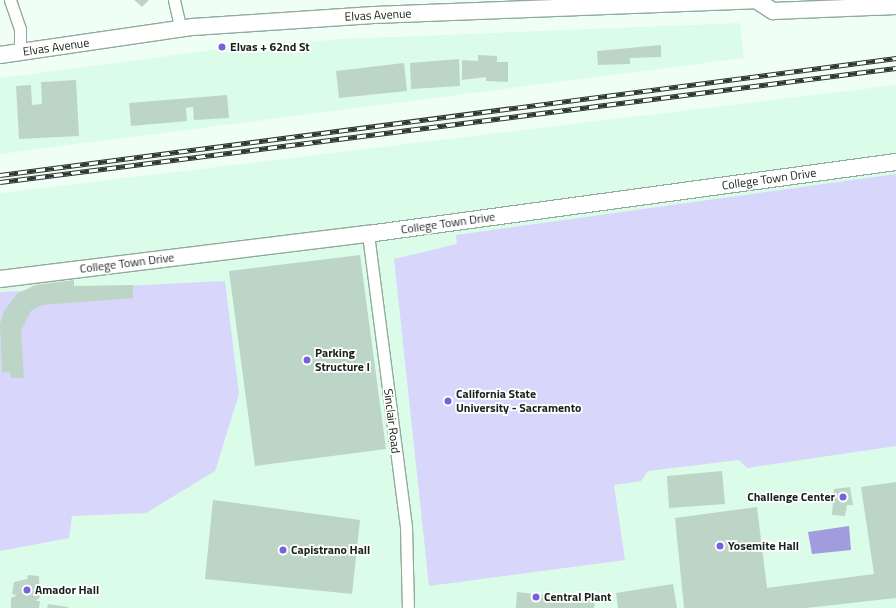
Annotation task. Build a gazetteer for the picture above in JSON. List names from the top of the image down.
{
  "streets": {
    "main road": ["Elvas Avenue", "College Town Drive"],
    "street": ["Sinclair Road"]
  },
  "crossings": [
    ["College Town Drive", "Sinclair Road"]
  ],
  "places": [
    "Elvas + 62nd St",
    "Parking Structure I",
    "California State University - Sacramento",
    "Challenge Center",
    "Yosemite Hall",
    "Capistrano Hall",
    "Amador Hall",
    "Central Plant"
  ]
}
